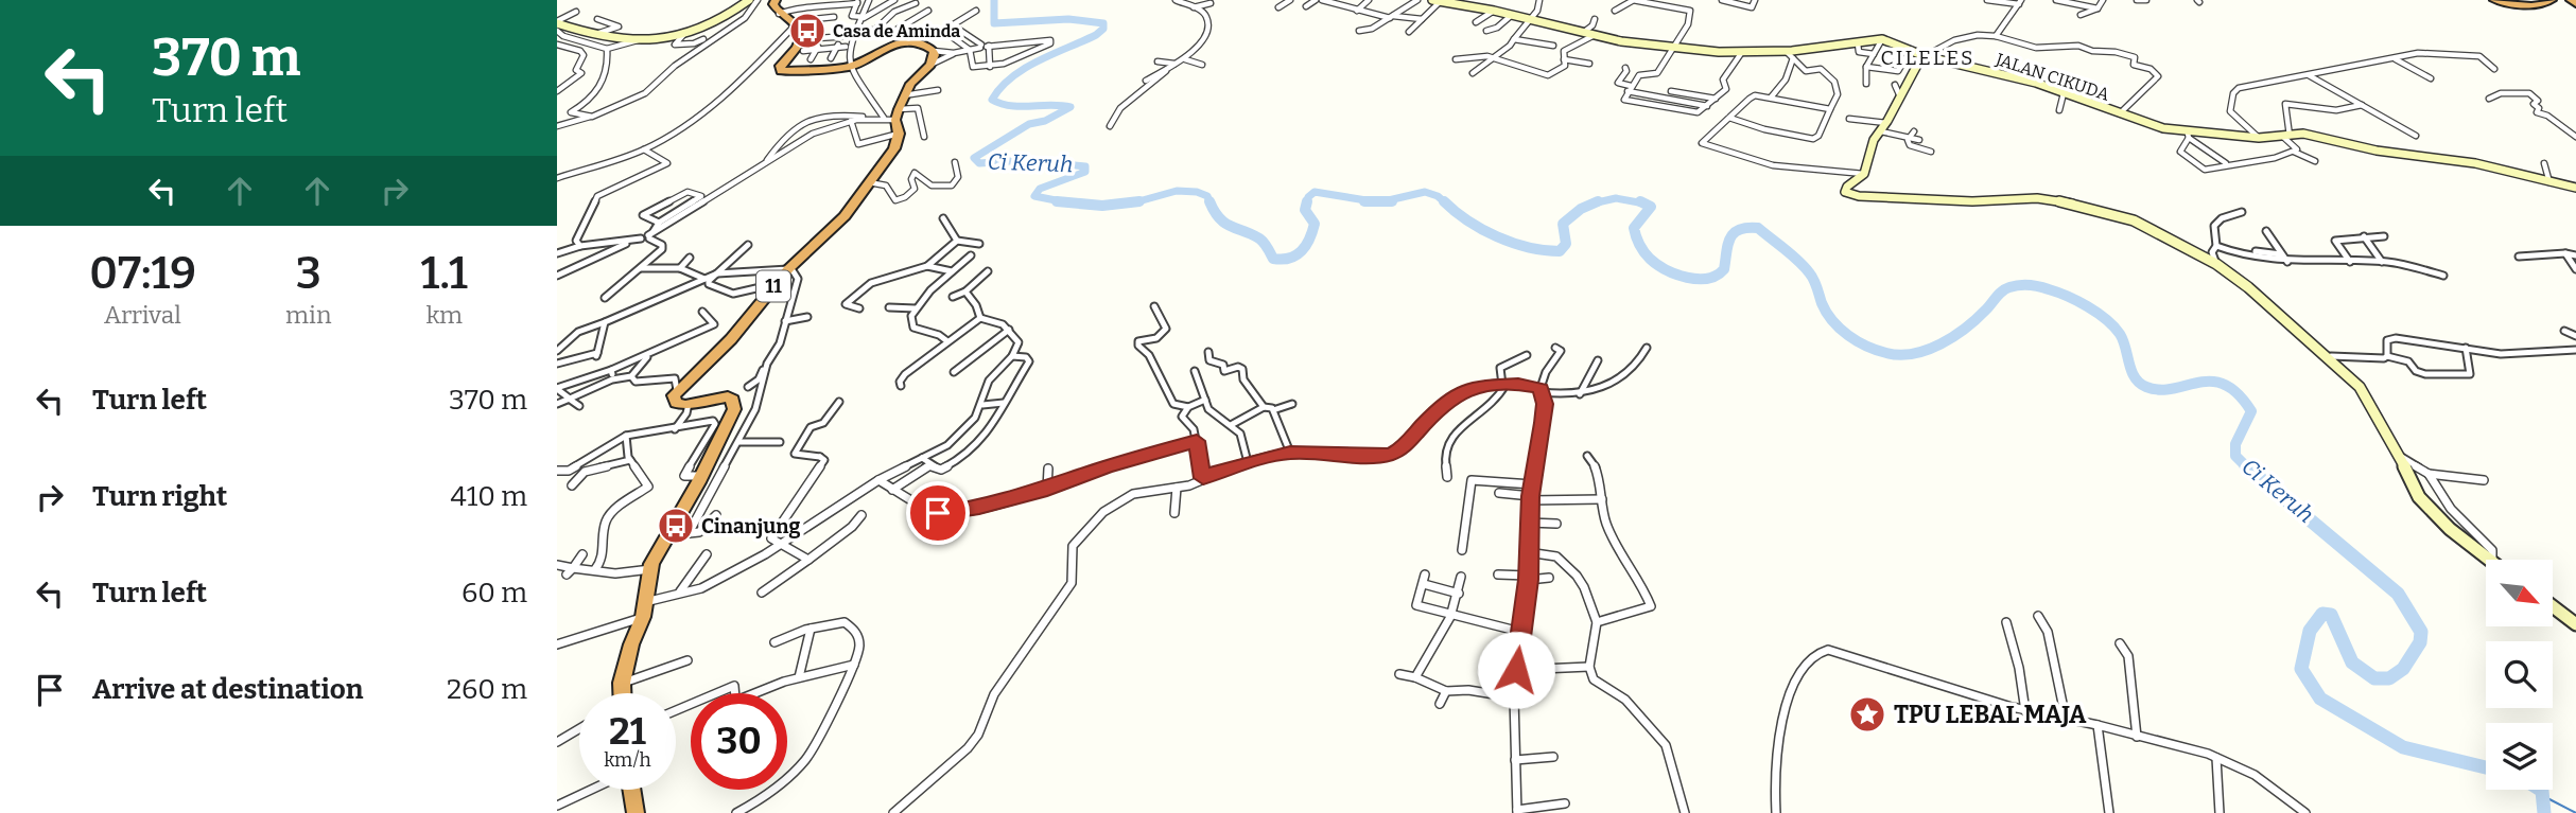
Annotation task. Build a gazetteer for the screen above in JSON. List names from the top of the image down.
{
  "streets": {
    "highway": ["11"],
    "street": ["JALAN CIKUDA"]
  },
  "districts": ["CILELES"],
  "water": ["Ci Keruh"],
  "places": {
    "bus stop": ["Casa de Aminda", "Cinanjung"],
    "place": ["TPU LEBAL MAJA"]
  },
  "north": "bottom right",
  "page": {
    "turn": ["370 m", "Turn left"],
    "eta": [
      "07:19",
      "Arrival",
      "3",
      "min",
      "1.1",
      "km"
    ],
    "list": [
      {
        "name": "Turn left",
        "value": "370 m"
      },
      {
        "name": "Turn right",
        "value": "410 m"
      },
      {
        "name": "Turn left",
        "value": "60 m"
      },
      {
        "name": "Arrive at destination",
        "value": "260 m"
      }
    ],
    "speed": "21 km/h",
    "limit": "30"
  }
}
